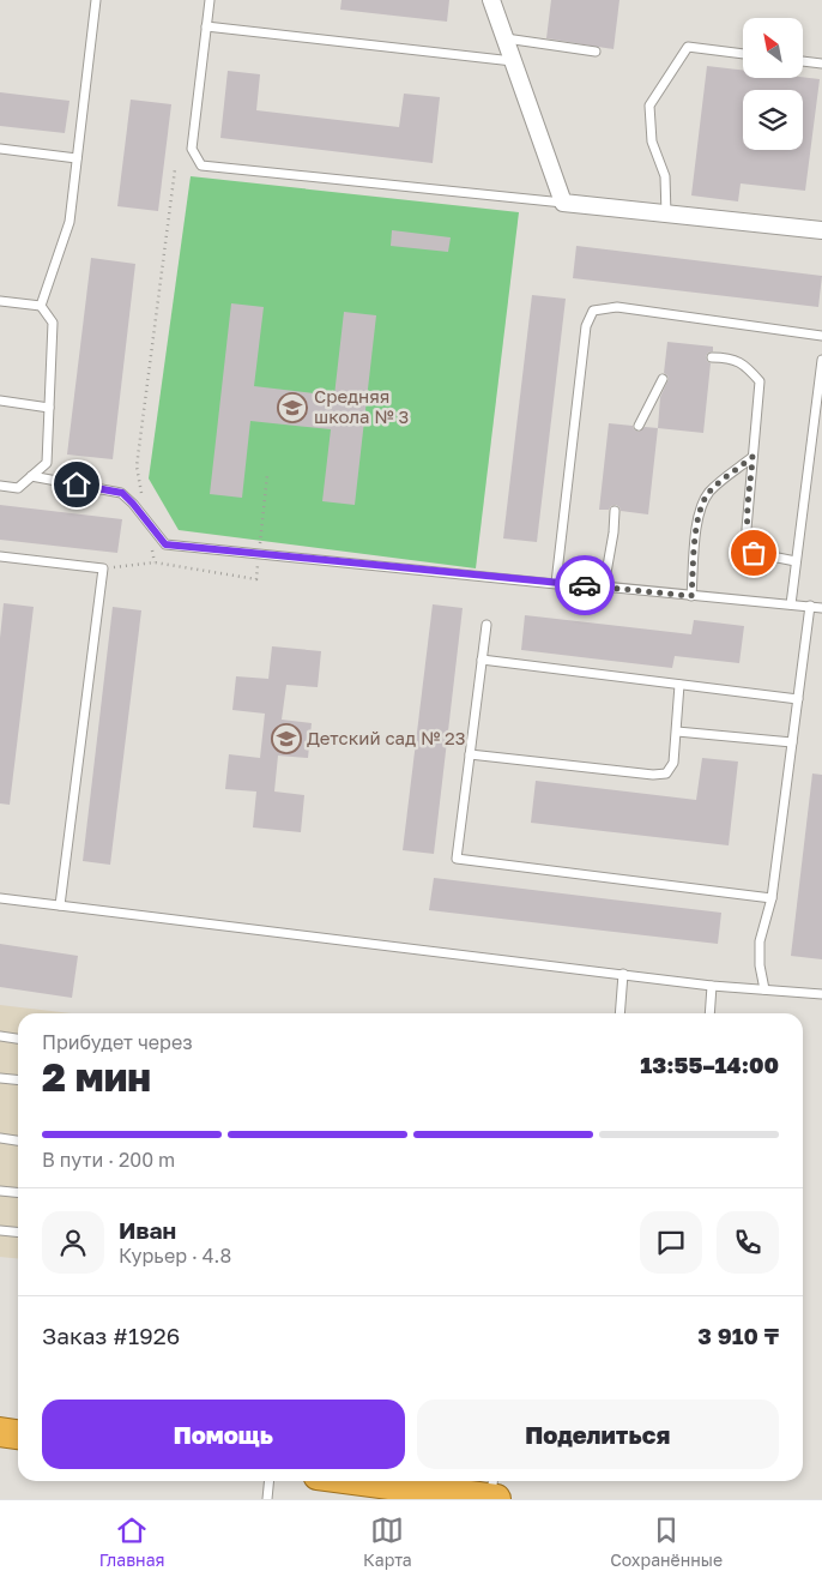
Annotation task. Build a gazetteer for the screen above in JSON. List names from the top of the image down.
{
  "places": {
    "school or university": ["Средняя школа № 3", "Детский сад № 23"]
  },
  "north": "top left",
  "page": {
    "heading": ["2 мин", "Прибудет через", "13:55–14:00"],
    "panel": [
      "Иван",
      "Курьер · 4.8",
      "Заказ #1926",
      "3 910 ₸"
    ],
    "bar": "В пути · 200 m",
    "buttons": ["Помощь", "Поделиться"],
    "tabs": ["Главная", "Карта", "Сохранённые"]
  }
}
